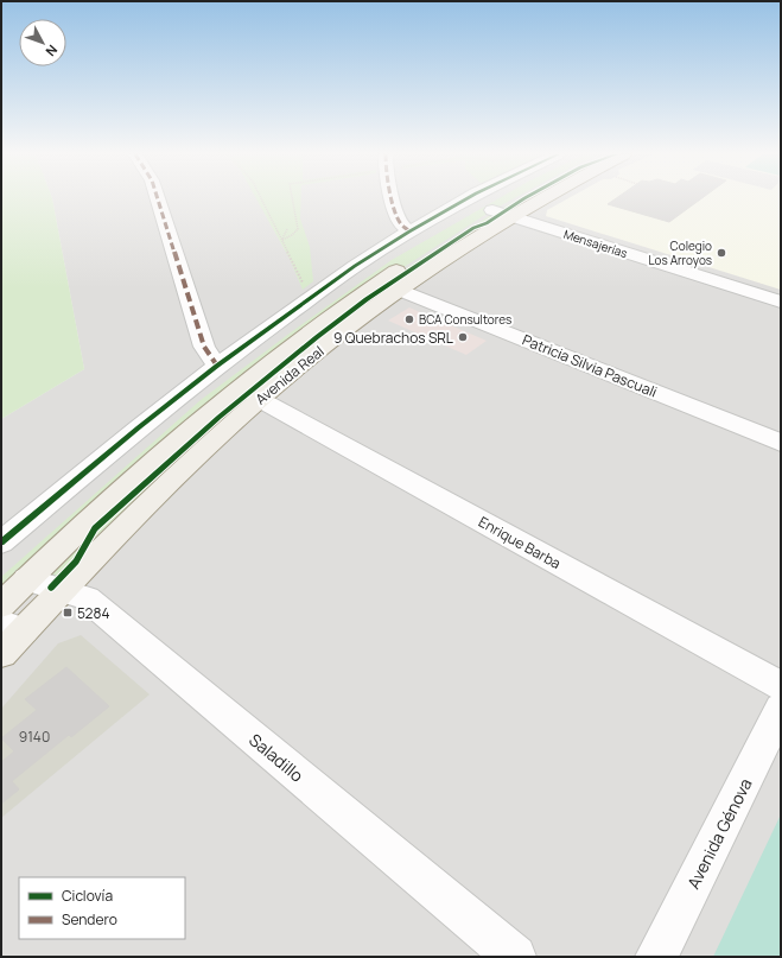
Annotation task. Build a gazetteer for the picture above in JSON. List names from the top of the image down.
{
  "streets": {
    "main road": ["Avenida Real"],
    "street": [
      "Mensajerías",
      "Patricia Silvia Pascuali",
      "Enrique Barba",
      "Saladillo",
      "Avenida Génova"
    ]
  },
  "crossings": [
    ["Mensajerías", "Avenida Real"],
    ["Patricia Silvia Pascuali", "Avenida Real"],
    ["Avenida Real", "Enrique Barba"],
    ["Avenida Real", "Saladillo"]
  ],
  "places": {
    "other": ["Colegio Los Arroyos", "BCA Consultores", "9 Quebrachos SRL"],
    "transit": ["5284"]
  },
  "house_numbers": ["9140"],
  "legend": ["Ciclovía", "Sendero"],
  "north": "bottom right"
}
